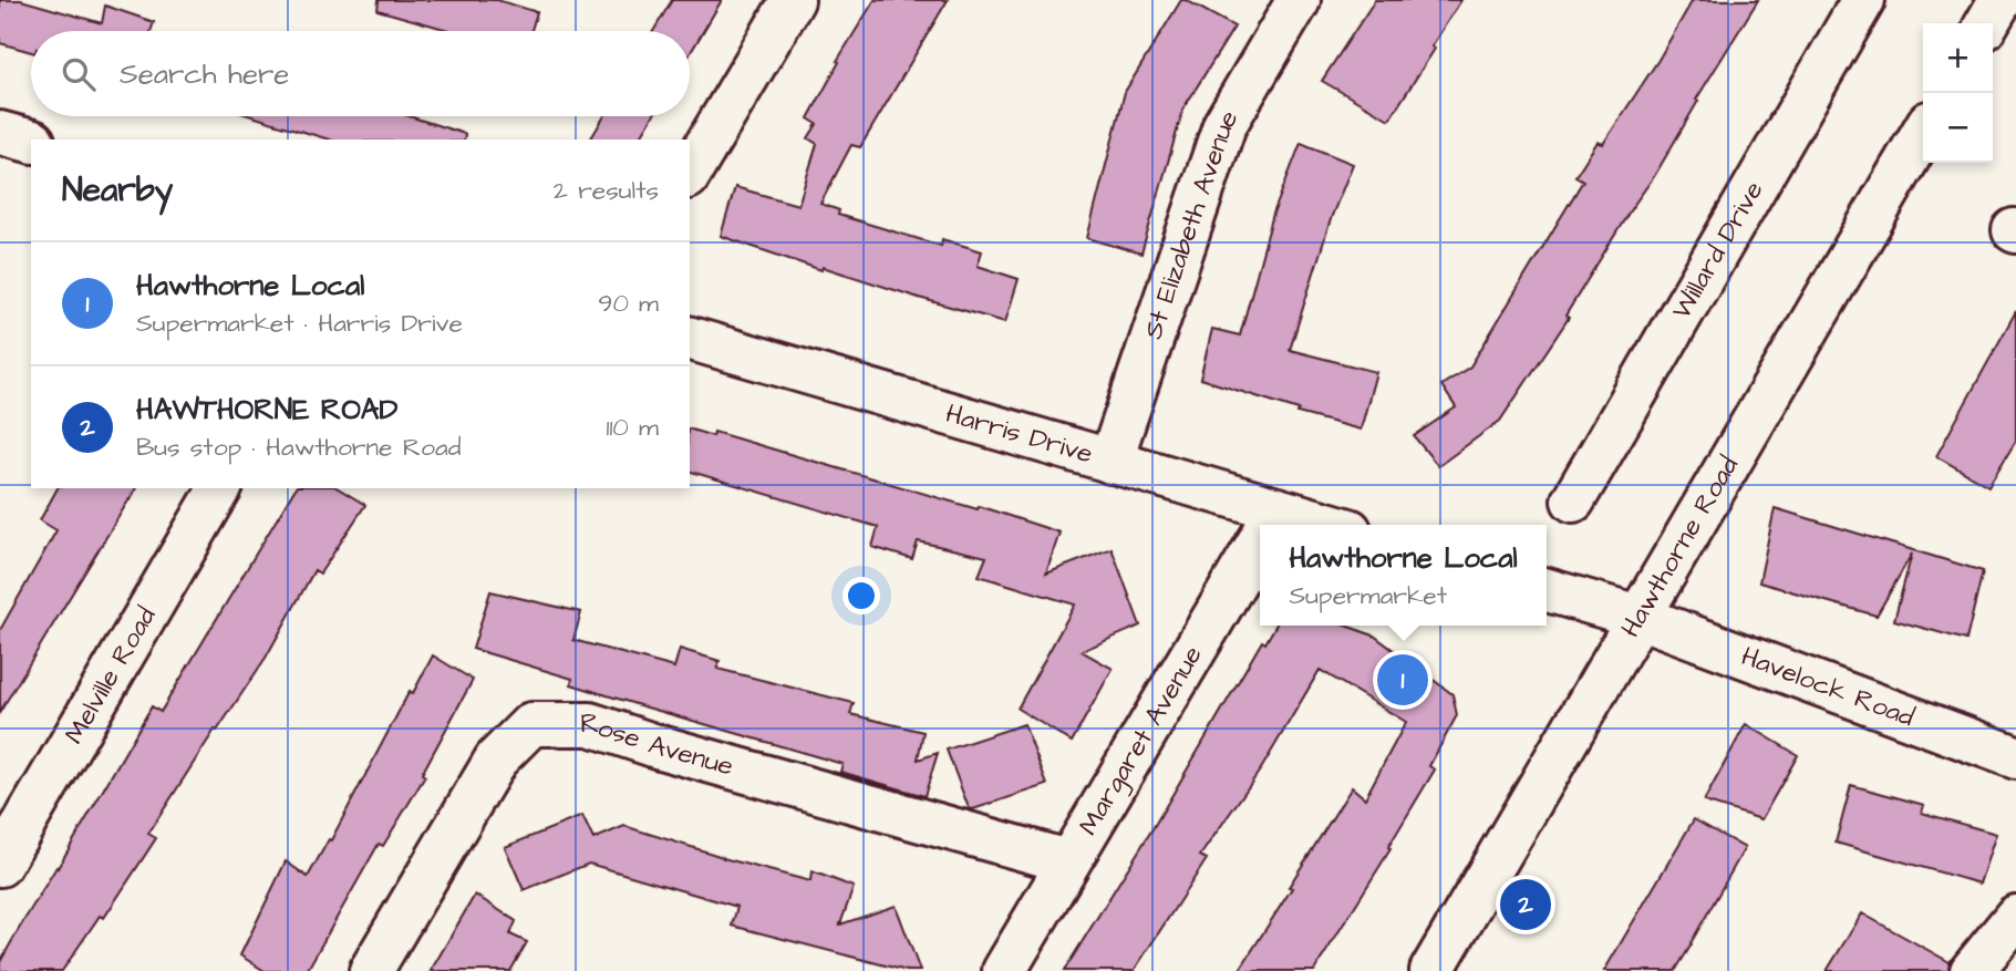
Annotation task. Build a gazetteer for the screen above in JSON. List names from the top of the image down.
{
  "streets": {
    "street": [
      "St Elizabeth Avenue",
      "Willard Drive",
      "Harris Drive",
      "Hawthorne Road",
      "Melville Road",
      "Havelock Road",
      "Margaret Avenue",
      "Rose Avenue"
    ]
  },
  "crossings": [
    ["St Elizabeth Avenue", "Harris Drive"],
    ["Harris Drive", "Margaret Avenue"],
    ["Hawthorne Road", "Havelock Road"],
    ["Margaret Avenue", "Rose Avenue"]
  ],
  "page": {
    "map_buttons": ["+", "−"],
    "search": "Search here",
    "heading": ["Nearby", "2 results"],
    "list": [
      {
        "mark": "1",
        "name": "Hawthorne Local",
        "note": "Supermarket · Harris Drive",
        "value": "90 m"
      },
      {
        "mark": "2",
        "name": "HAWTHORNE ROAD",
        "note": "Bus stop · Hawthorne Road",
        "value": "110 m"
      }
    ],
    "popup": ["Hawthorne Local", "Supermarket"],
    "pins": ["1", "2"]
  }
}
